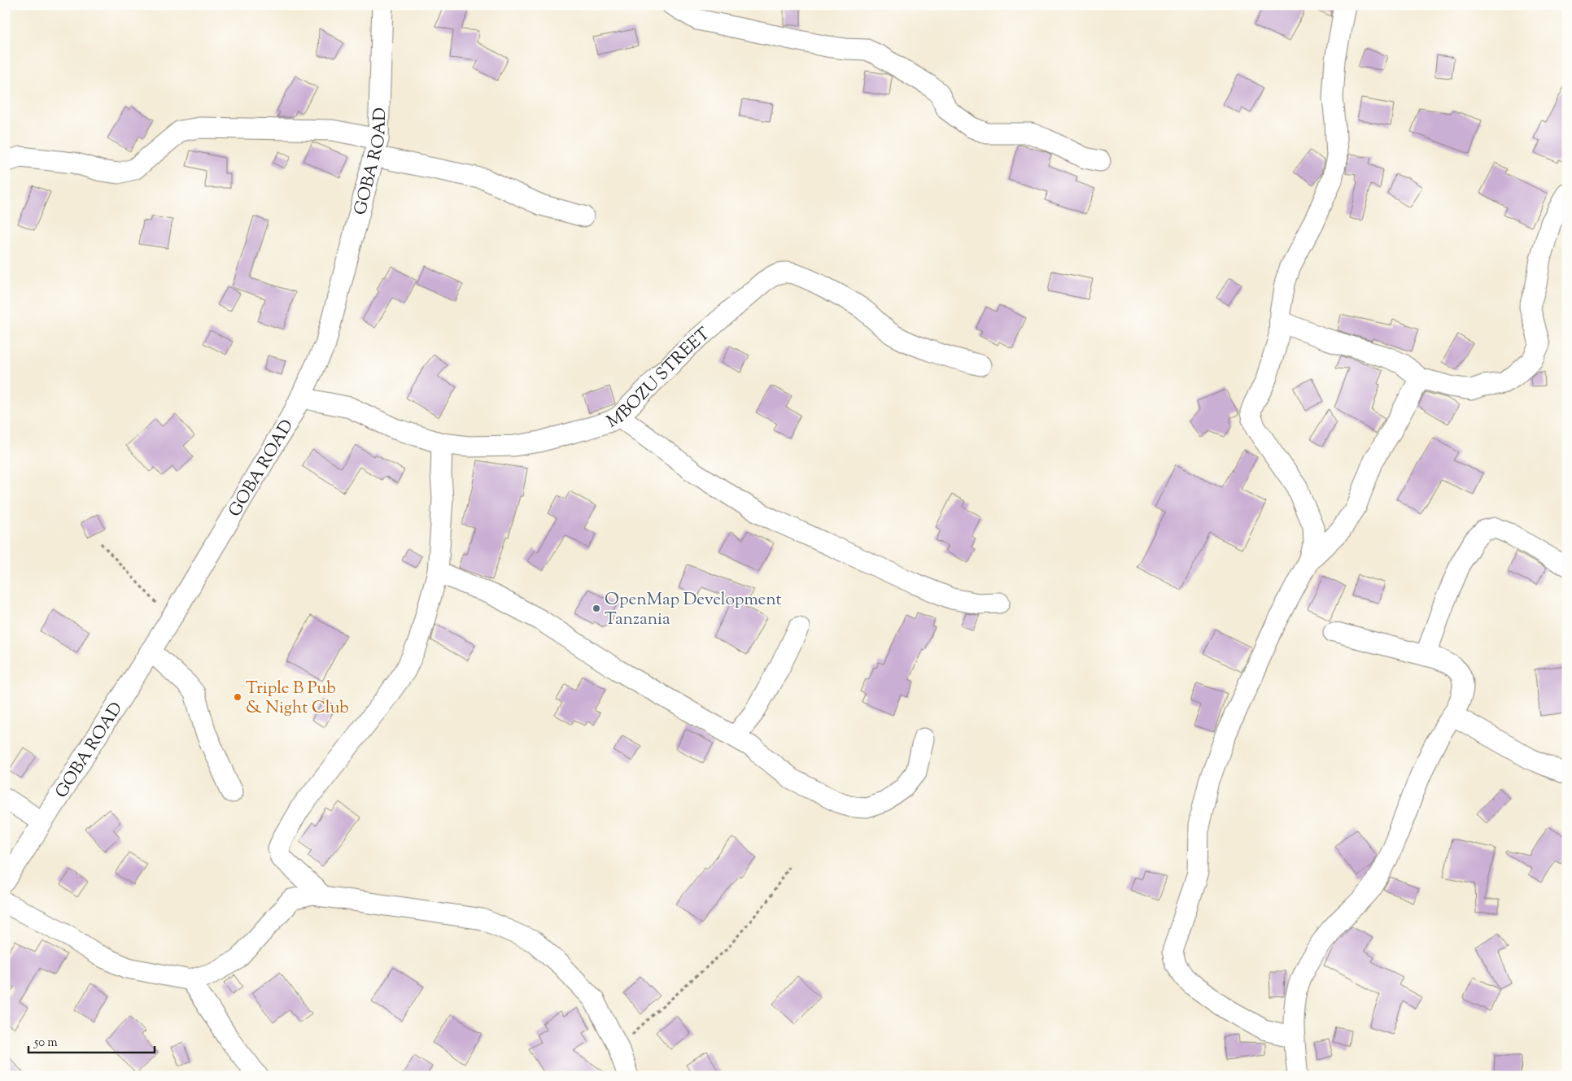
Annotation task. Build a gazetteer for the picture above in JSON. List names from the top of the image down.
{
  "streets": {
    "street": ["GOBA ROAD", "MBOZU STREET"]
  },
  "crossings": [
    ["GOBA ROAD", "MBOZU STREET"]
  ],
  "places": ["OpenMap Development Tanzania", "Triple B Pub & Night Club"],
  "scale_bar": "50 m"
}
